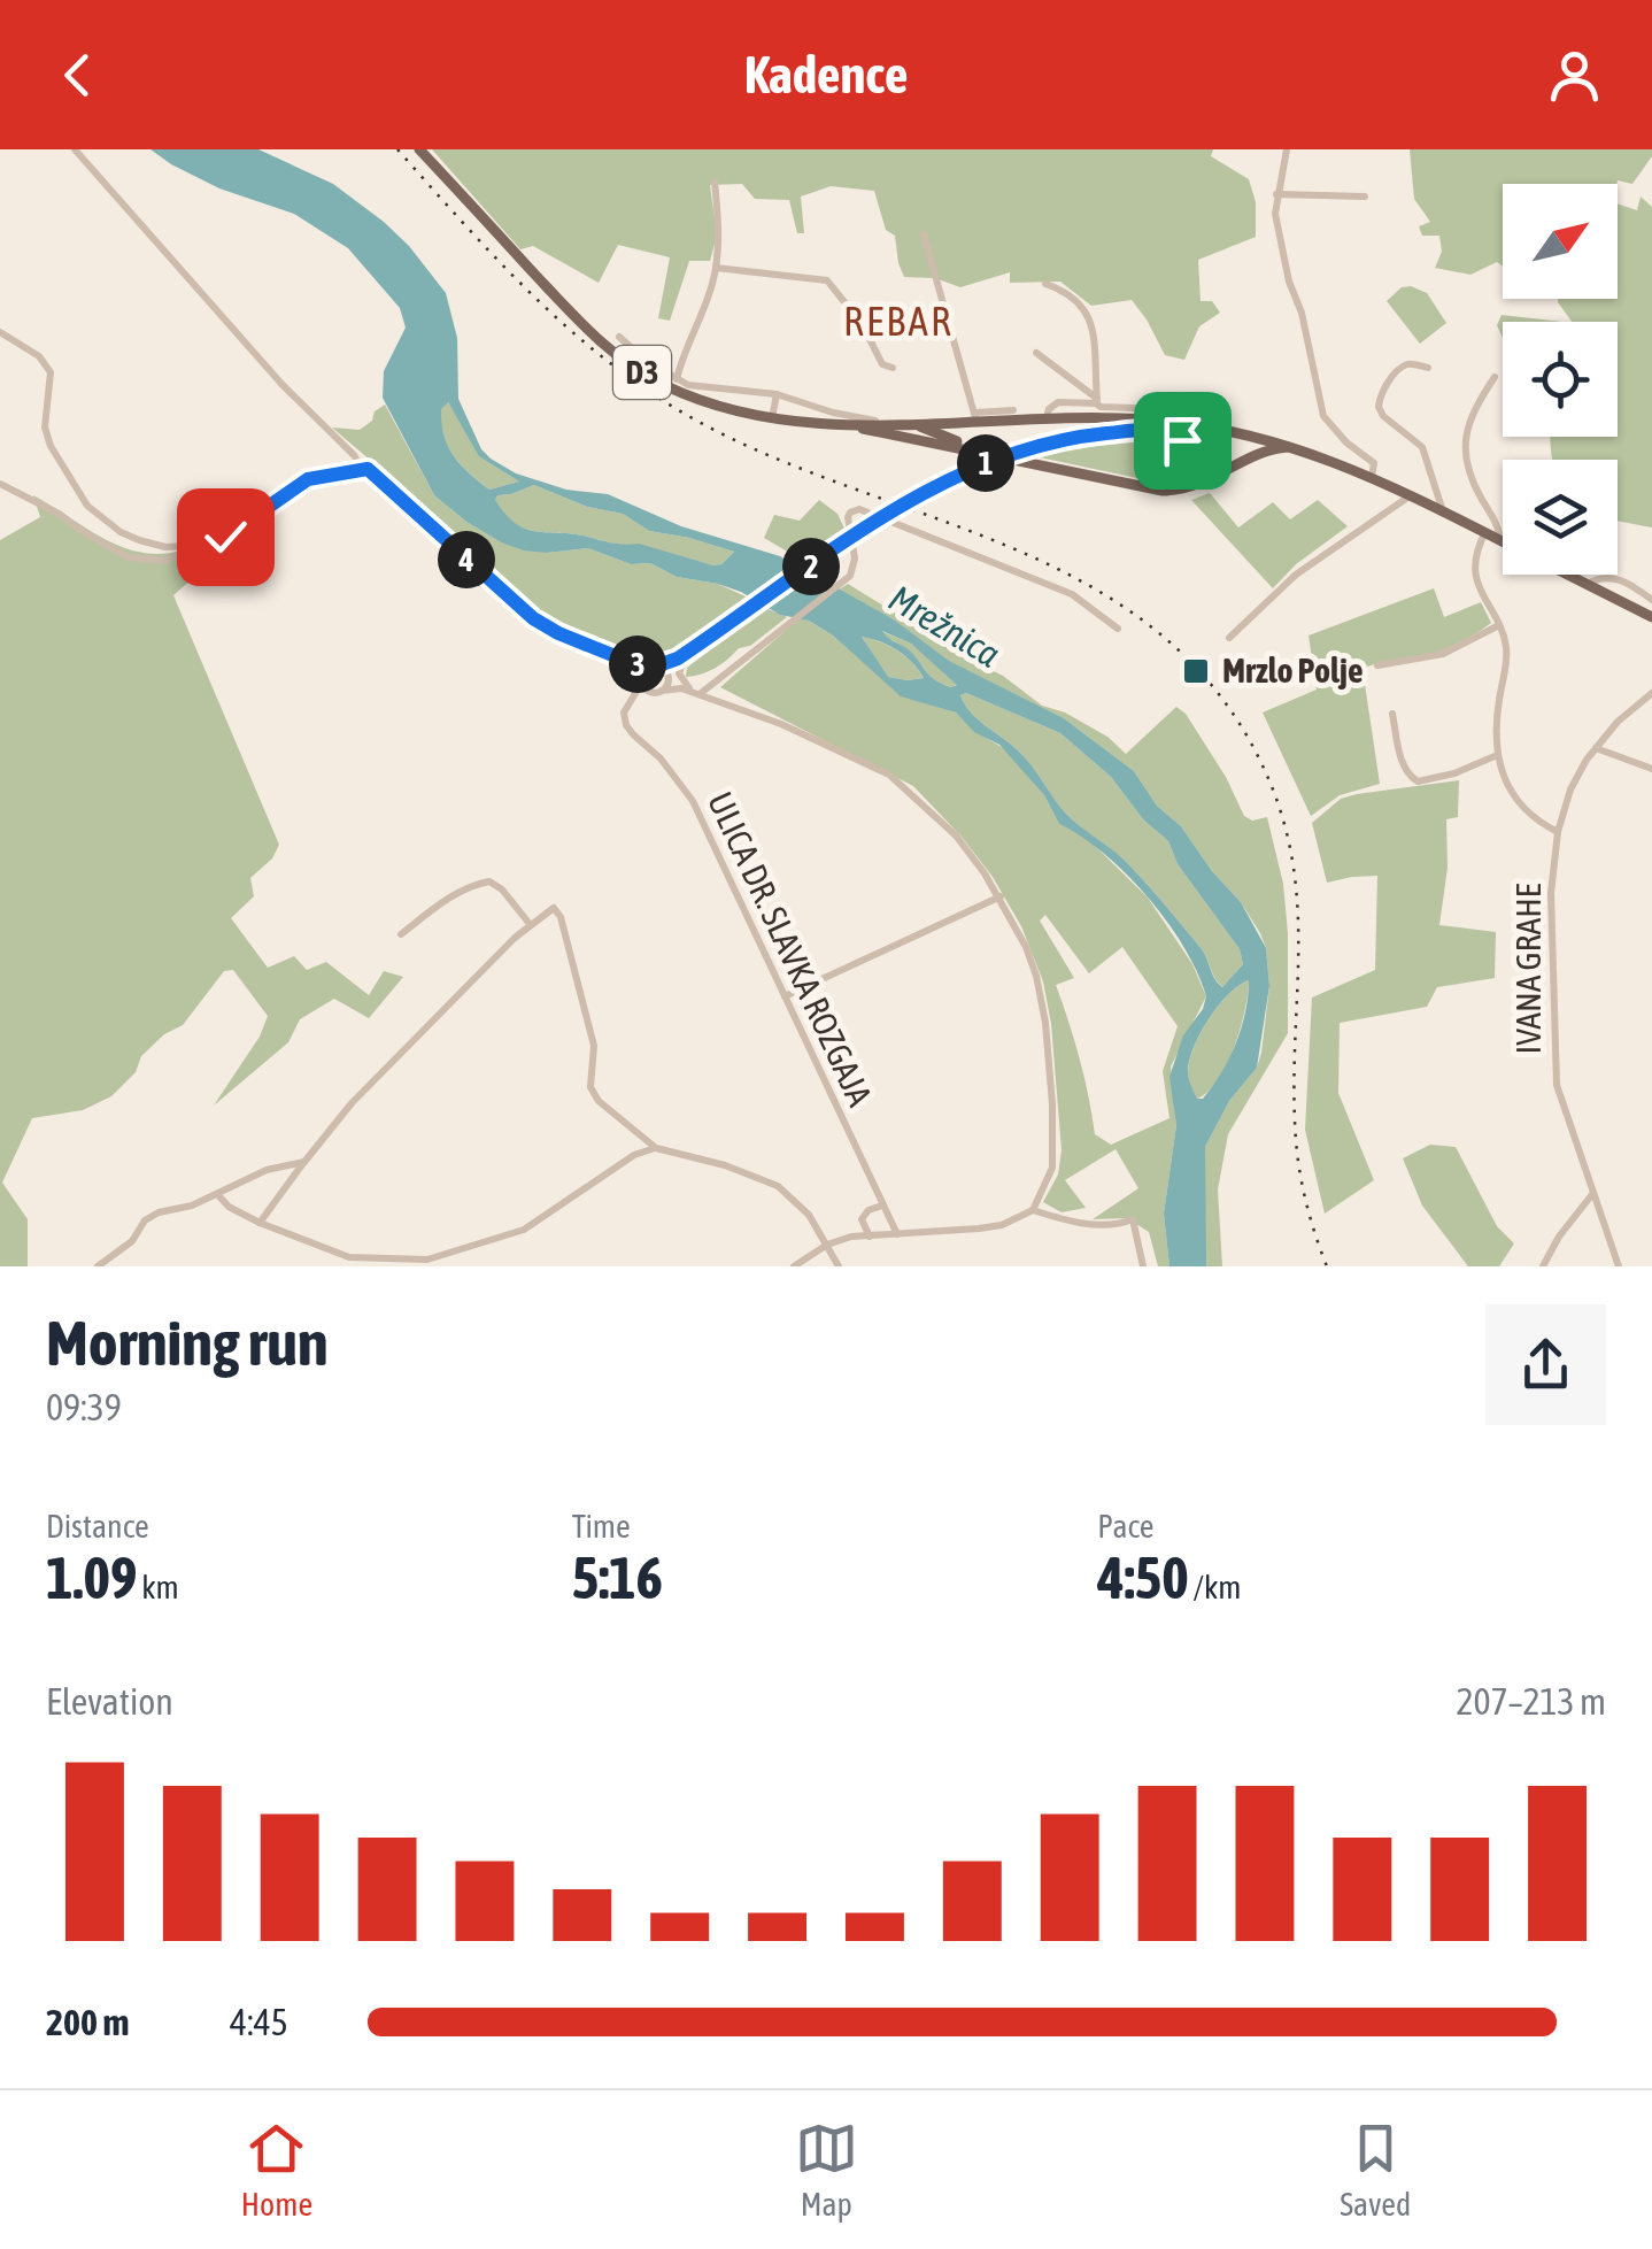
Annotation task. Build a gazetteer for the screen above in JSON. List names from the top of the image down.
{
  "streets": {
    "main road": ["D3"],
    "street": ["ULICA DR. SLAVKA ROZGAJA", "IVANA GRAHE"]
  },
  "districts": ["REBAR"],
  "water": ["Mrežnica"],
  "places": {
    "transit": ["Mrzlo Polje"]
  },
  "north": "top right",
  "page": {
    "header": "Kadence",
    "pins": [
      "1",
      "4",
      "2",
      "3"
    ],
    "heading": ["Morning run", "09:39"],
    "stats": [
      ["Distance", "1.09 km"],
      ["Time", "5:16"],
      ["Pace", "4:50 /km"]
    ],
    "chart": ["Elevation", "207–213 m"],
    "list": [
      {
        "name": "200 m",
        "note": "4:45"
      }
    ],
    "tabs": ["Home", "Map", "Saved"]
  }
}
